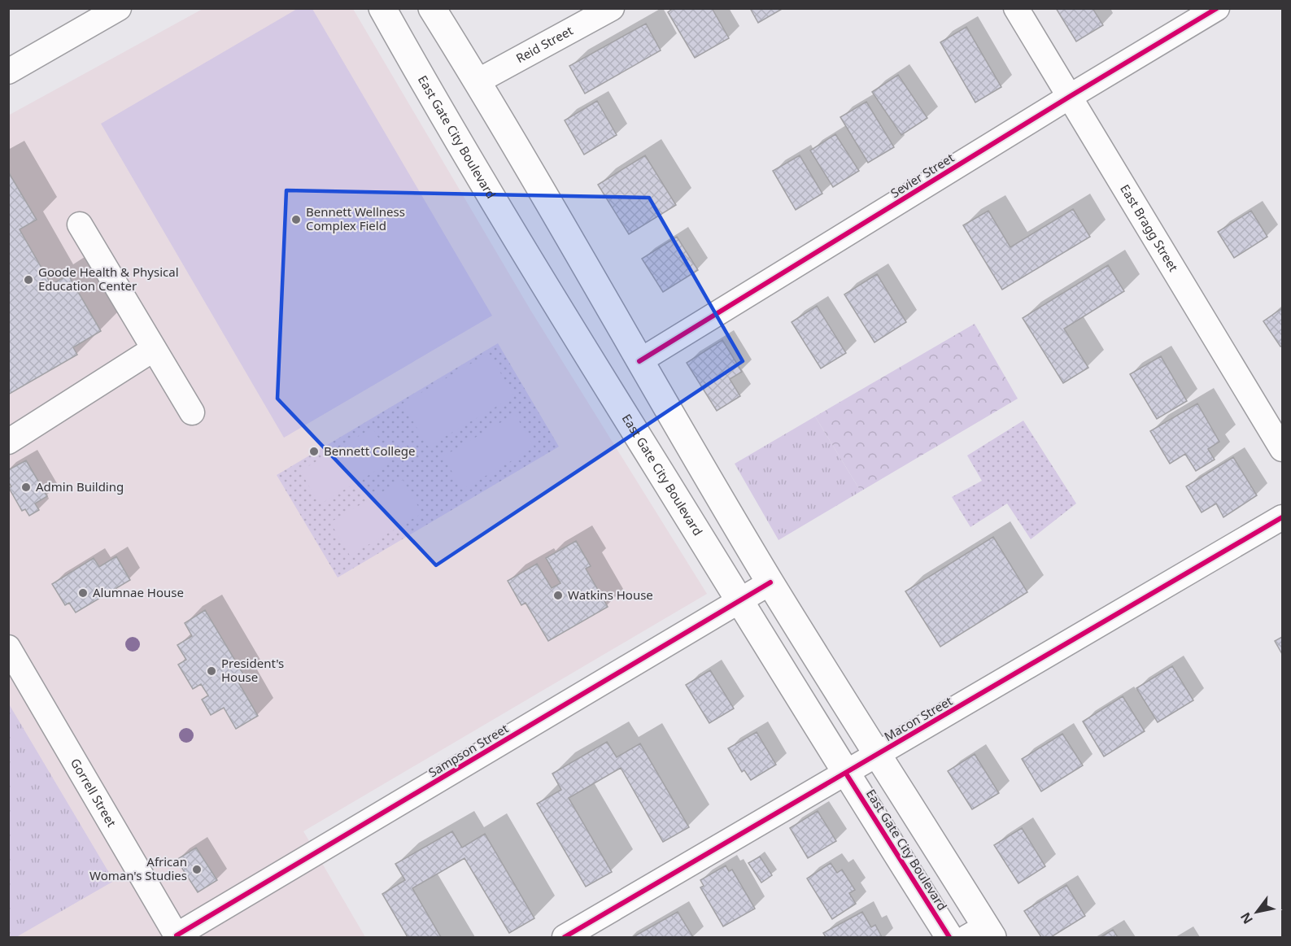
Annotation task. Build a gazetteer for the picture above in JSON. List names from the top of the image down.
{
  "streets": {
    "main road": ["East Gate City Boulevard"],
    "street": [
      "Reid Street",
      "Sevier Street",
      "East Bragg Street",
      "Macon Street",
      "Sampson Street",
      "Gorrell Street"
    ]
  },
  "crossings": [
    ["East Gate City Boulevard", "Macon Street"],
    ["East Gate City Boulevard", "Sampson Street"],
    ["Sevier Street", "East Bragg Street"],
    ["Sampson Street", "Gorrell Street"]
  ],
  "places": [
    "Bennett Wellness Complex Field",
    "Goode Health & Physical Education Center",
    "Bennett College",
    "Admin Building",
    "Alumnae House",
    "Watkins House",
    "President's House",
    "African Woman's Studies"
  ],
  "north": "bottom left"
}
